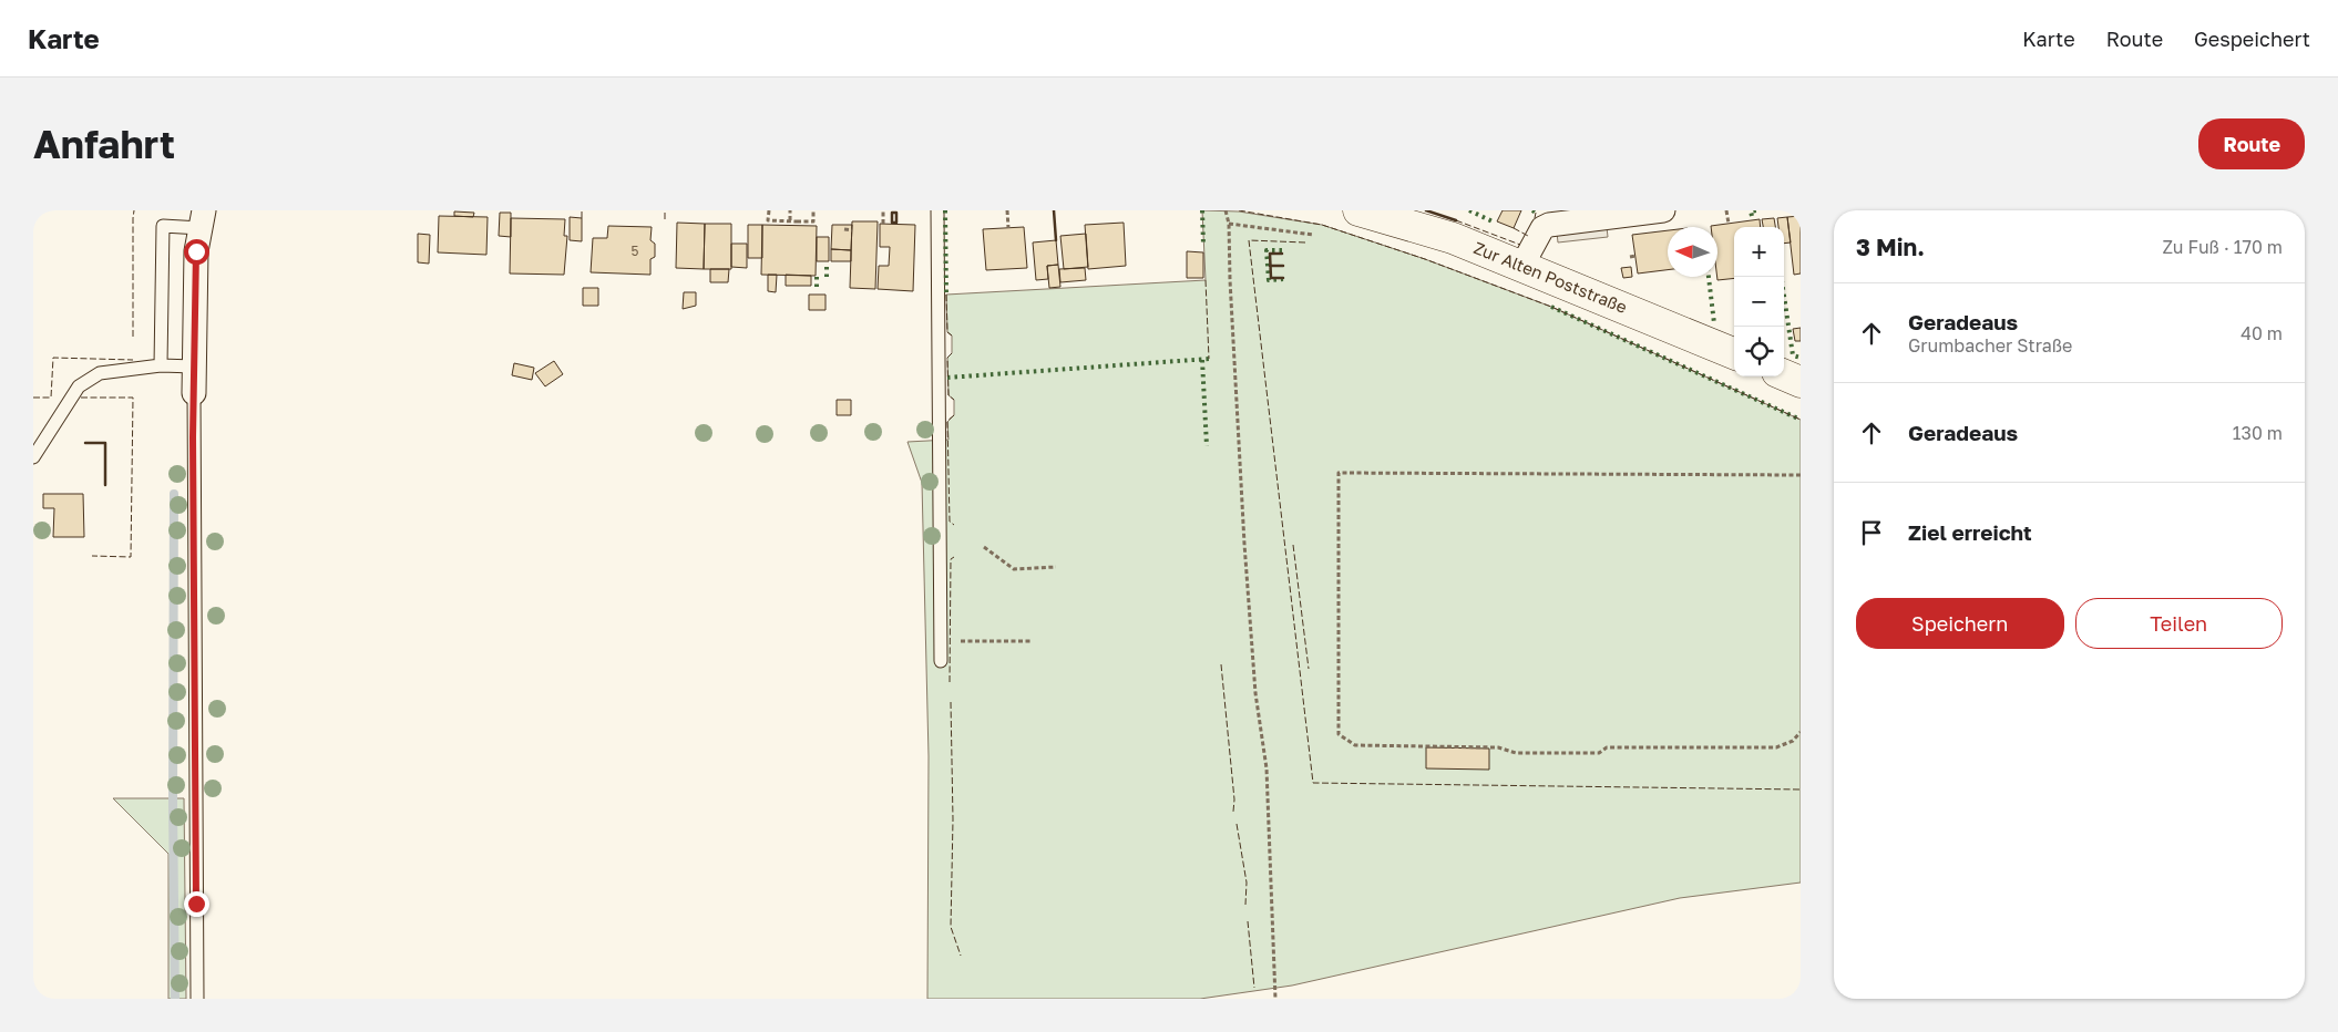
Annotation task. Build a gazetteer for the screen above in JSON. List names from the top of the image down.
{
  "streets": {
    "street": ["Zur Alten Poststraße"]
  },
  "house_numbers": ["5"],
  "north": "left",
  "page": {
    "header": "Karte",
    "nav": ["Karte", "Route", "Gespeichert"],
    "buttons": [
      "Route",
      ["Speichern", "Teilen"]
    ],
    "title": "Anfahrt",
    "heading": ["3 Min.", "Zu Fuß · 170 m"],
    "map_buttons": ["+", "−"],
    "list": [
      ["Geradeaus", "Grumbacher Straße", "40 m"],
      ["Geradeaus", "130 m"],
      "Ziel erreicht"
    ]
  }
}
